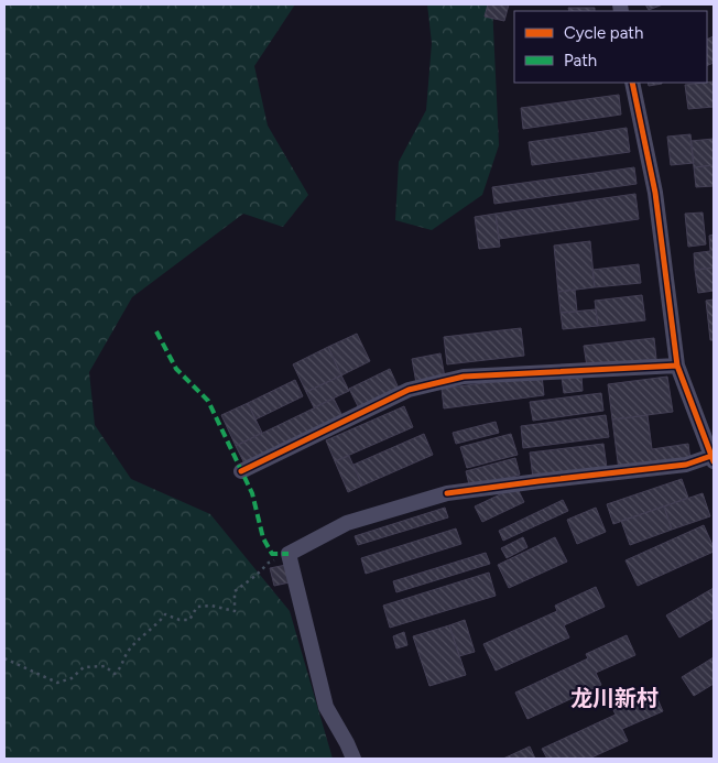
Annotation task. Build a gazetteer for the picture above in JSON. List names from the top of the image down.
{
  "districts": ["龙川新村"],
  "legend": ["Cycle path", "Path"]
}
